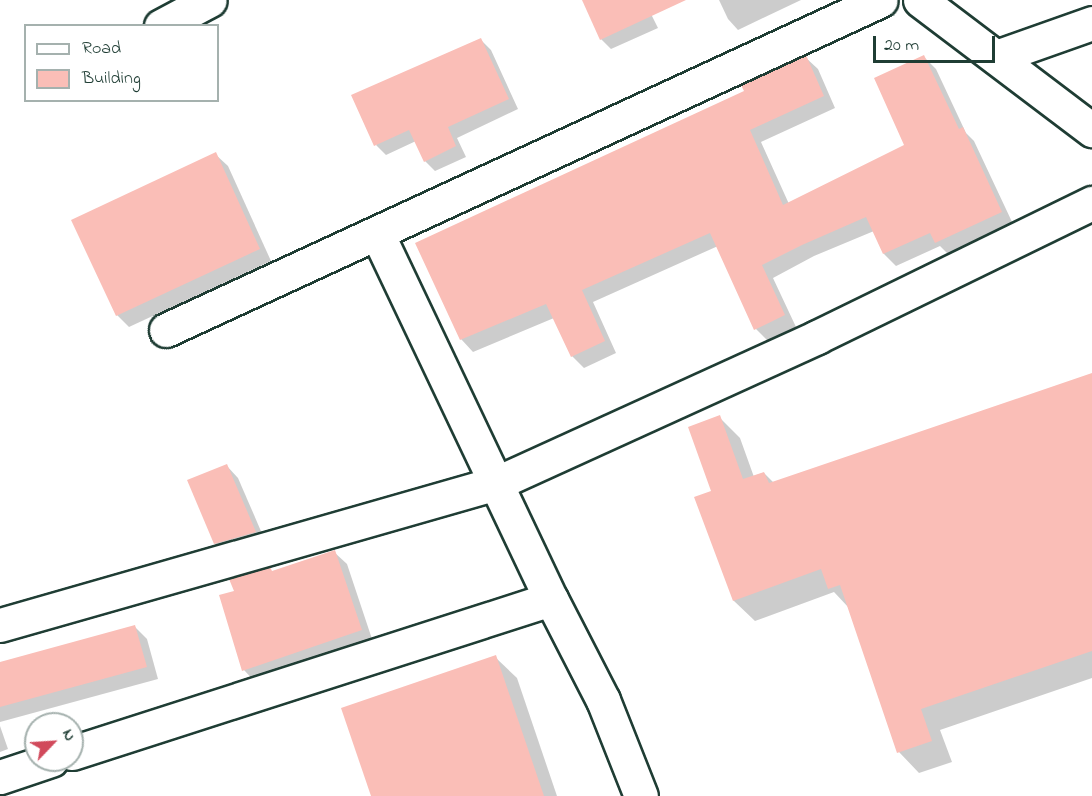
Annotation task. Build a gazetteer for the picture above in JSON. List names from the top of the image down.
{
  "legend": ["Road", "Building"],
  "scale_bar": "20 m",
  "north": "top right"
}
